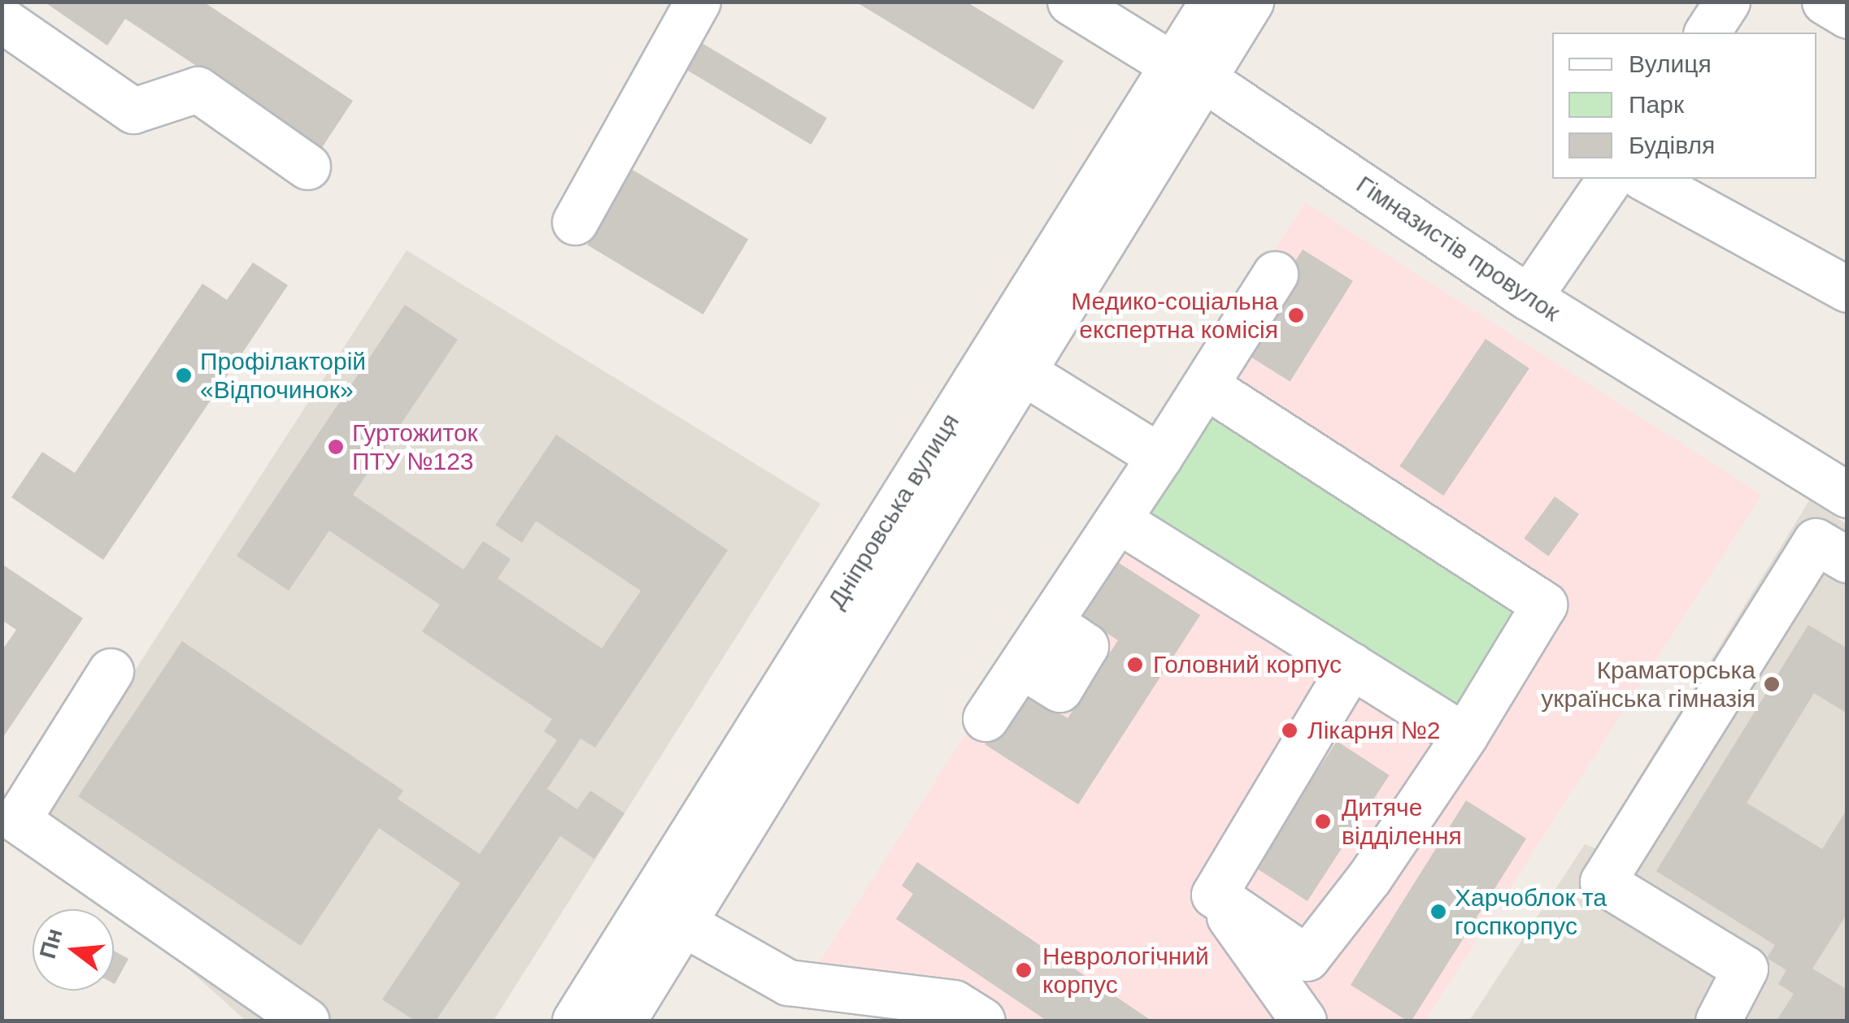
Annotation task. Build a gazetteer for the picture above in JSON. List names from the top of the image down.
{
  "streets": {
    "street": ["Гімназистів провулок", "Дніпровська вулиця"]
  },
  "crossings": [
    ["Гімназистів провулок", "Дніпровська вулиця"]
  ],
  "places": [
    "Медико-соціальна експертна комісія",
    "Профілакторій «Відпочинок»",
    "Гуртожиток ПТУ №123",
    "Головний корпус",
    "Краматорська українська гімназія",
    "Лікарня №2",
    "Дитяче відділення",
    "Харчоблок та госпкорпус",
    "Неврологічний корпус"
  ],
  "legend": ["Вулиця", "Парк", "Будівля"],
  "north": "left"
}
